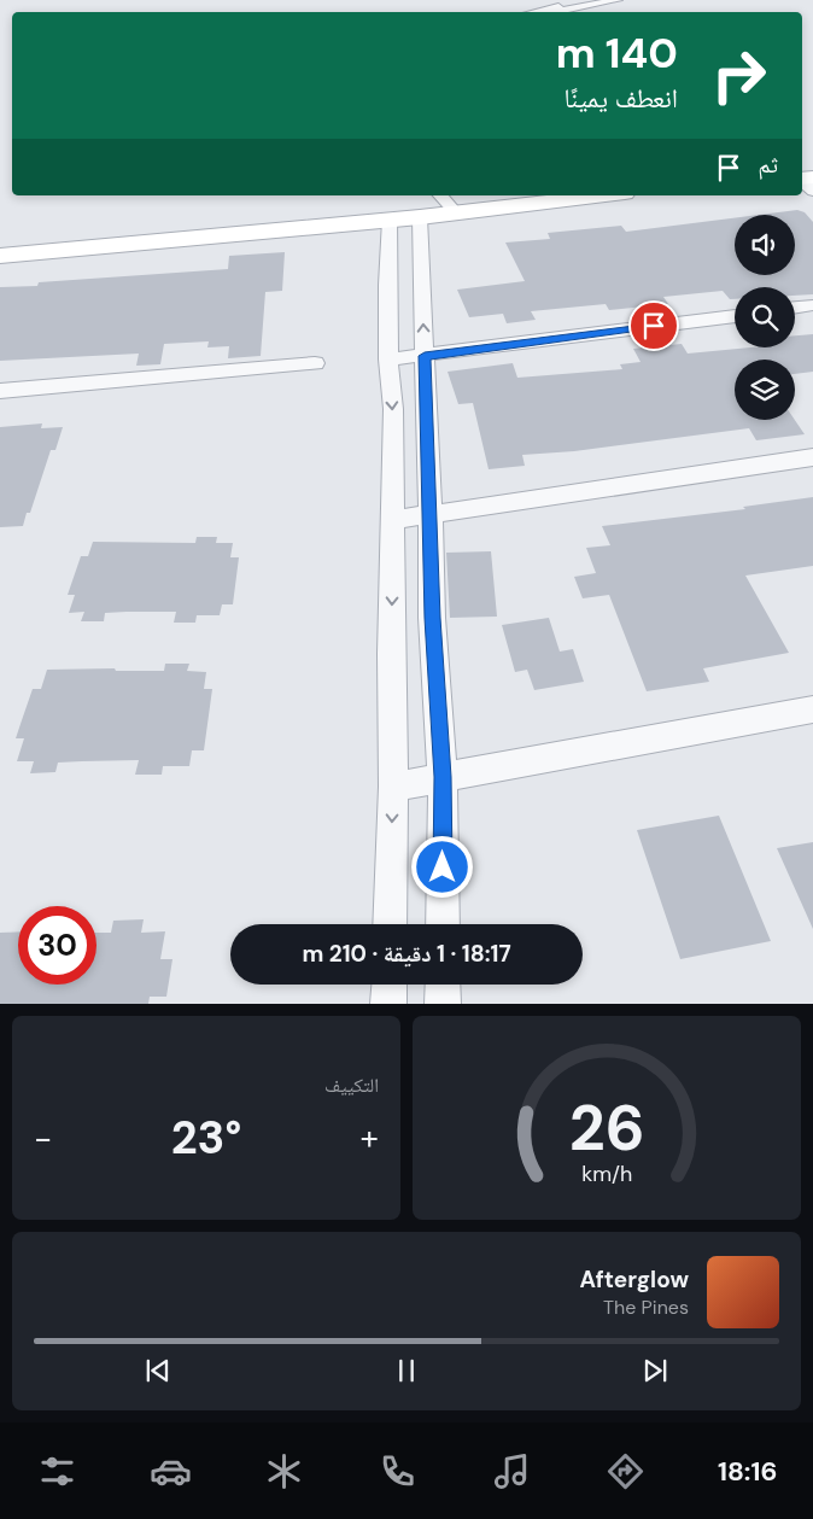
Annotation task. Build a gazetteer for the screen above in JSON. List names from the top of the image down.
{
  "page": {
    "turn": ["140 m", "انعطف يمينًا"],
    "then": "ثم",
    "limit": "30",
    "trip": "18:17 · 1 دقيقة · 210 m",
    "tile": "التكييف",
    "heat": ["−", "23°", "+"],
    "song": ["Afterglow", "The Pines"],
    "tabs": "18:16",
    "gauge": ["26", "km/h"]
  }
}
